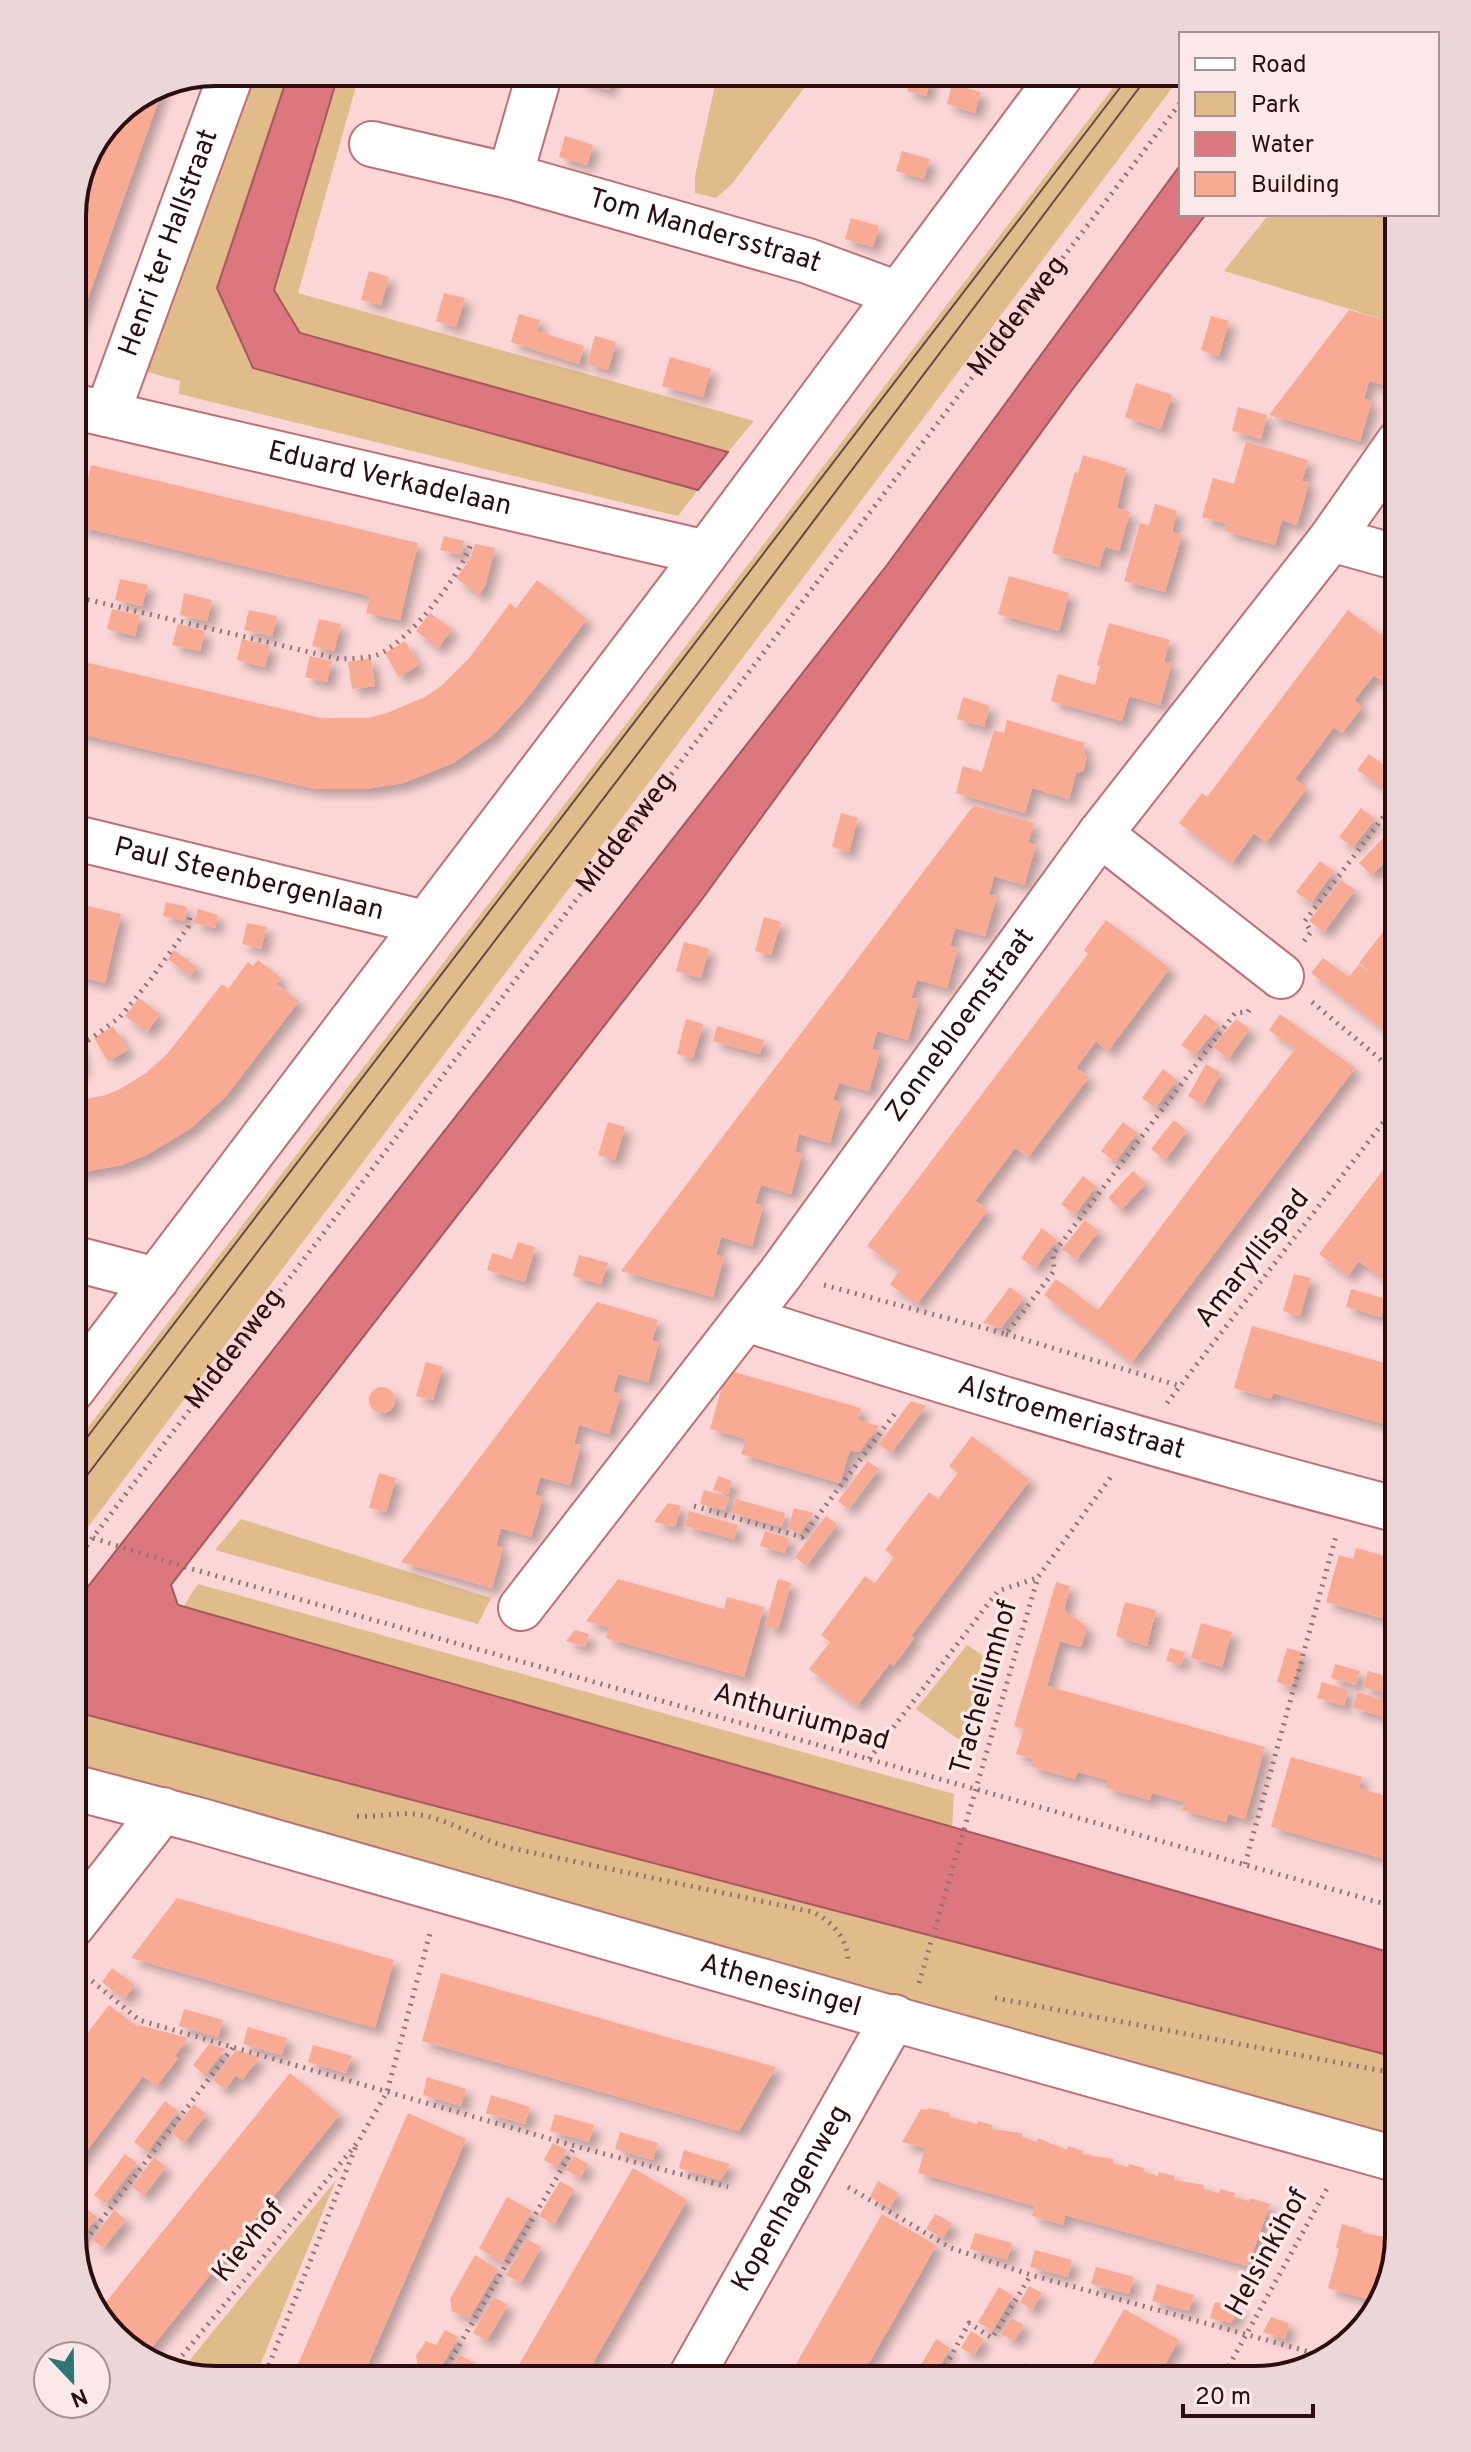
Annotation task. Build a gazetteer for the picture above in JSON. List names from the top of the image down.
{
  "streets": {
    "street": [
      "Tom Mandersstraat",
      "Henri ter Hallstraat",
      "Eduard Verkadelaan",
      "Paul Steenbergenlaan",
      "Zonnebloemstraat",
      "Alstroemeriastraat",
      "Athenesingel",
      "Kopenhagenweg"
    ],
    "path": [
      "Middenweg",
      "Amaryllispad",
      "Tracheliumhof",
      "Anthuriumpad",
      "Kievhof",
      "Helsinkihof"
    ]
  },
  "crossings": [
    ["Henri ter Hallstraat", "Eduard Verkadelaan"],
    ["Middenweg", "Anthuriumpad"],
    ["Zonnebloemstraat", "Alstroemeriastraat"],
    ["Amaryllispad", "Alstroemeriastraat"],
    ["Amaryllispad", "Tracheliumhof"],
    ["Alstroemeriastraat", "Tracheliumhof"],
    ["Tracheliumhof", "Anthuriumpad"],
    ["Athenesingel", "Kopenhagenweg"],
    ["Athenesingel", "Kievhof"],
    ["Athenesingel", "Helsinkihof"]
  ],
  "legend": [
    "Road",
    "Park",
    "Water",
    "Building"
  ],
  "scale_bar": "20 m",
  "north": "bottom"
}
